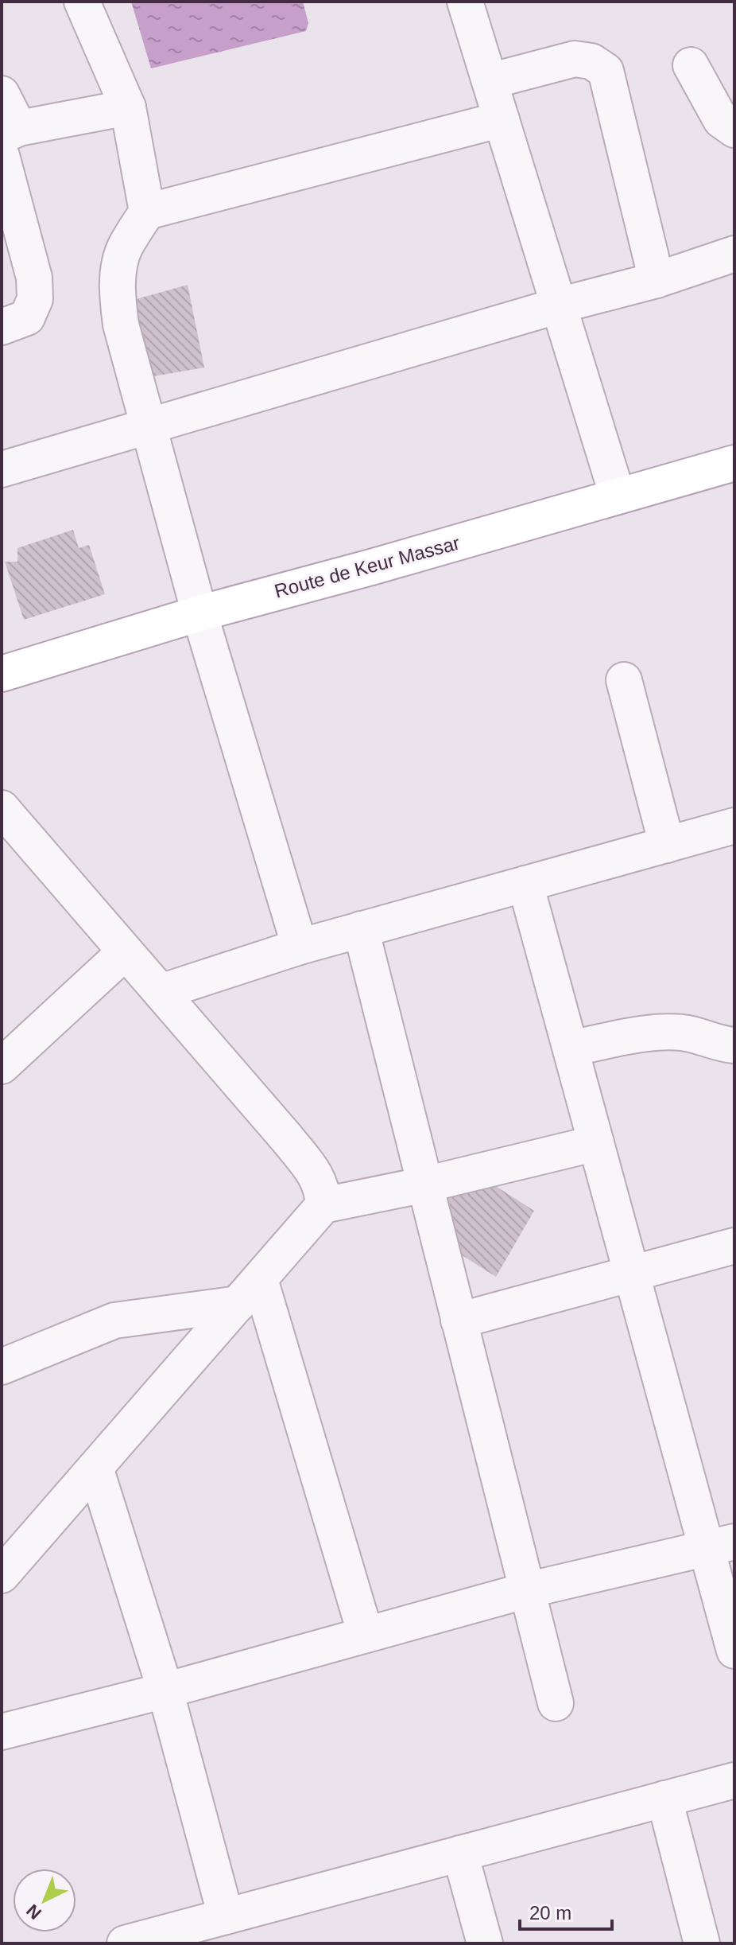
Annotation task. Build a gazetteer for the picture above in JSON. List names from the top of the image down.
{
  "streets": {
    "main road": ["Route de Keur Massar"]
  },
  "scale_bar": "20 m",
  "north": "bottom left"
}
